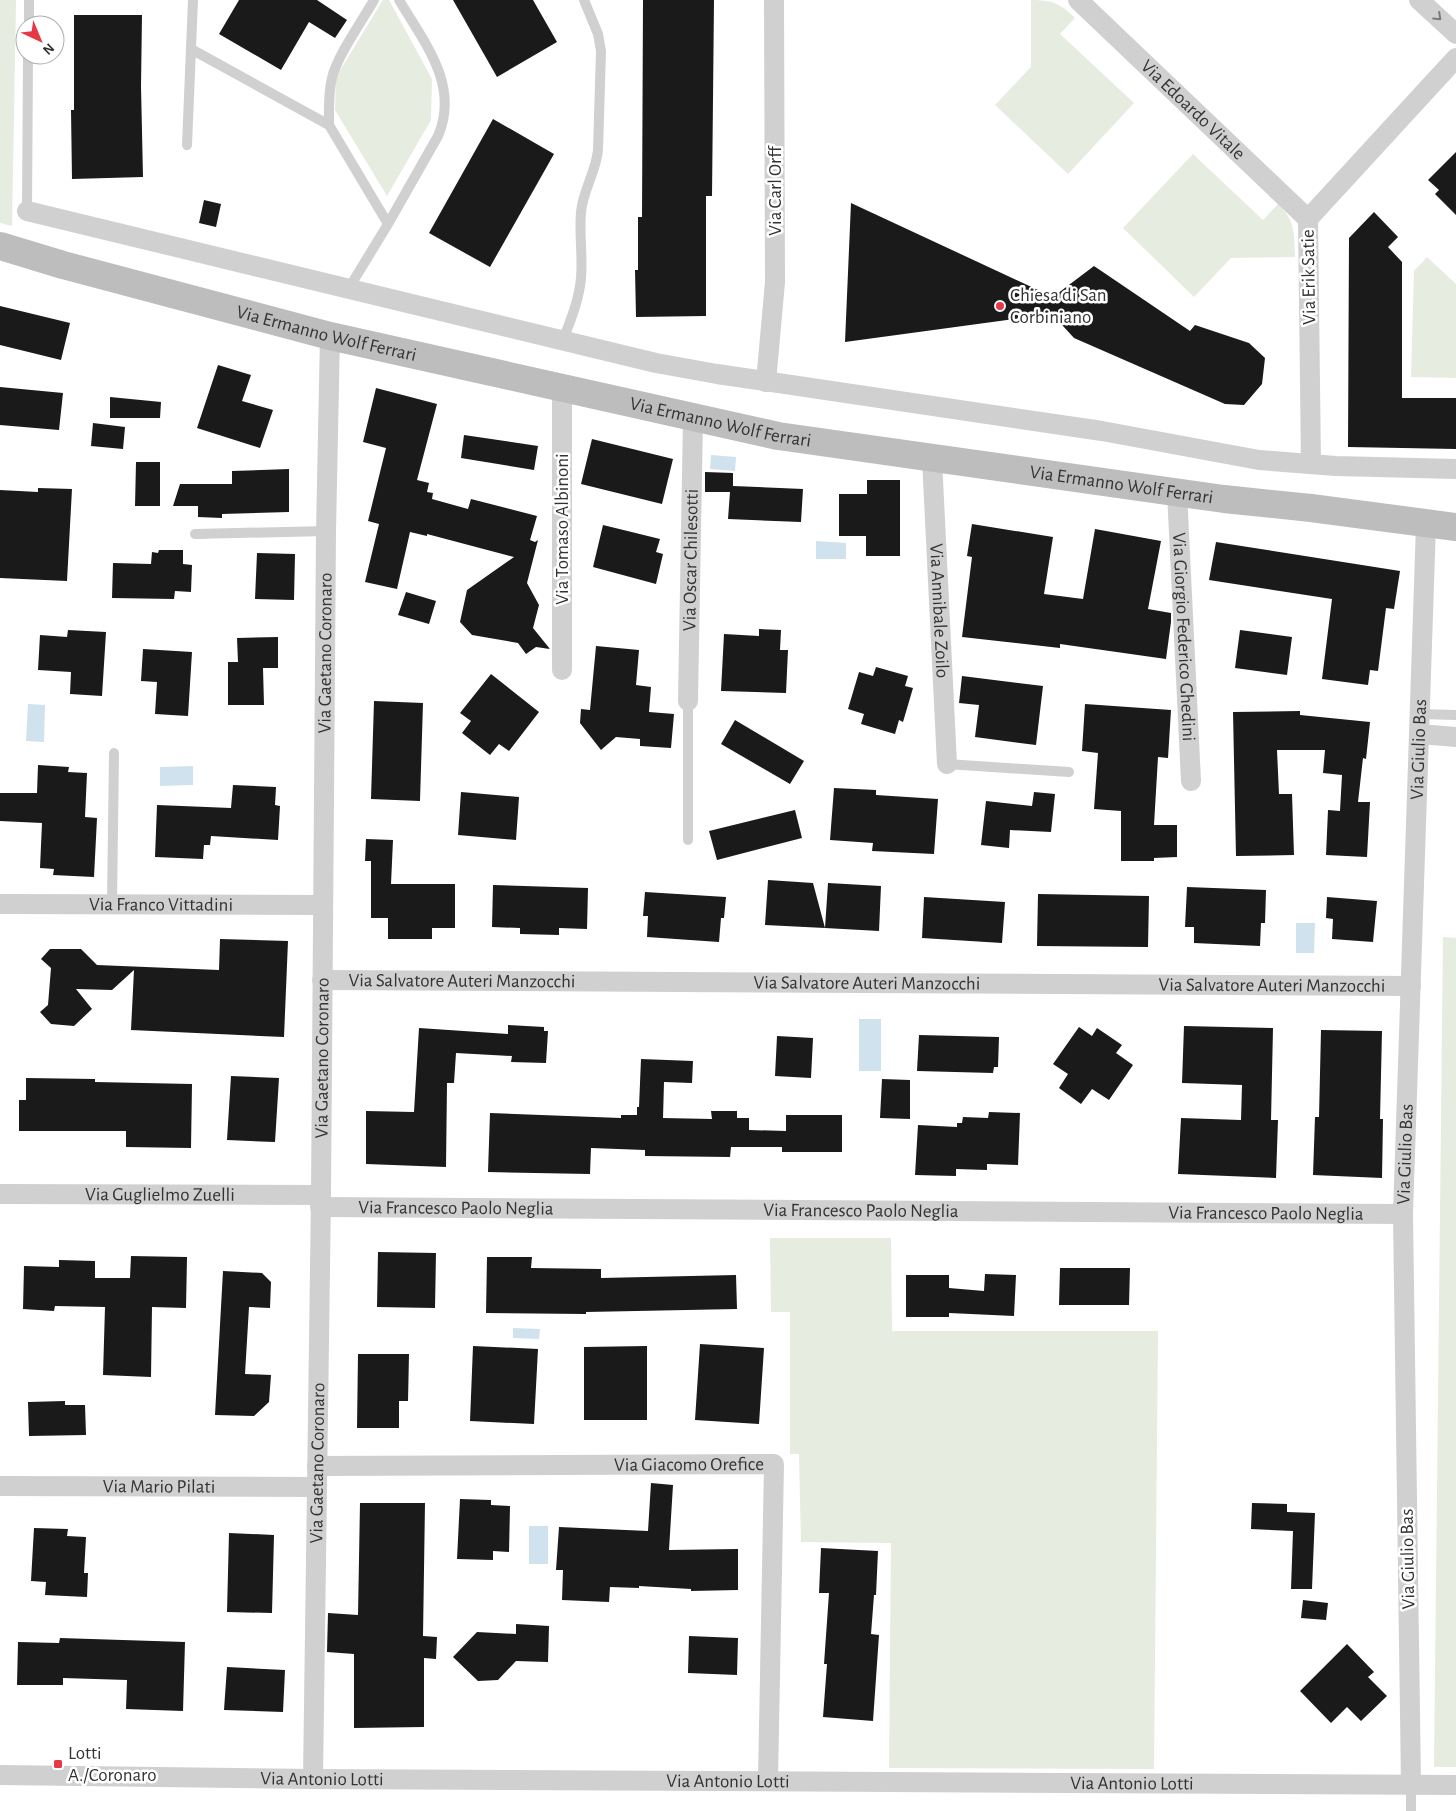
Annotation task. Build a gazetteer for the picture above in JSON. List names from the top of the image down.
{
  "streets": {
    "street": [
      "Via Edoardo Vitale",
      "Via Carl Orff",
      "Via Erik Satie",
      "Via Ermanno Wolf Ferrari",
      "Via Tomaso Albinoni",
      "Via Oscar Chilesotti",
      "Via Annibale Zoilo",
      "Via Giorgio Federico Ghedini",
      "Via Gaetano Coronaro",
      "Via Giulio Bas",
      "Via Franco Vittadini",
      "Via Salvatore Auteri Manzocchi",
      "Via Guglielmo Zuelli",
      "Via Francesco Paolo Neglia",
      "Via Giacomo Orefice",
      "Via Mario Pilati",
      "Via Antonio Lotti"
    ]
  },
  "crossings": [
    ["Via Edoardo Vitale", "Via Erik Satie"],
    ["Via Ermanno Wolf Ferrari", "Via Tomaso Albinoni"],
    ["Via Ermanno Wolf Ferrari", "Via Oscar Chilesotti"],
    ["Via Ermanno Wolf Ferrari", "Via Annibale Zoilo"],
    ["Via Ermanno Wolf Ferrari", "Via Giorgio Federico Ghedini"],
    ["Via Ermanno Wolf Ferrari", "Via Gaetano Coronaro"],
    ["Via Ermanno Wolf Ferrari", "Via Giulio Bas"],
    ["Via Gaetano Coronaro", "Via Franco Vittadini"],
    ["Via Gaetano Coronaro", "Via Salvatore Auteri Manzocchi"],
    ["Via Gaetano Coronaro", "Via Guglielmo Zuelli"],
    ["Via Gaetano Coronaro", "Via Francesco Paolo Neglia"],
    ["Via Gaetano Coronaro", "Via Giacomo Orefice"],
    ["Via Gaetano Coronaro", "Via Mario Pilati"],
    ["Via Gaetano Coronaro", "Via Antonio Lotti"],
    ["Via Giulio Bas", "Via Salvatore Auteri Manzocchi"],
    ["Via Giulio Bas", "Via Francesco Paolo Neglia"],
    ["Via Giulio Bas", "Via Antonio Lotti"],
    ["Via Guglielmo Zuelli", "Via Francesco Paolo Neglia"],
    ["Via Giacomo Orefice", "Via Antonio Lotti"]
  ],
  "places": {
    "other": ["Chiesa di San Corbiniano"],
    "transit": ["Lotti A./Coronaro"]
  },
  "north": "bottom right"
}
